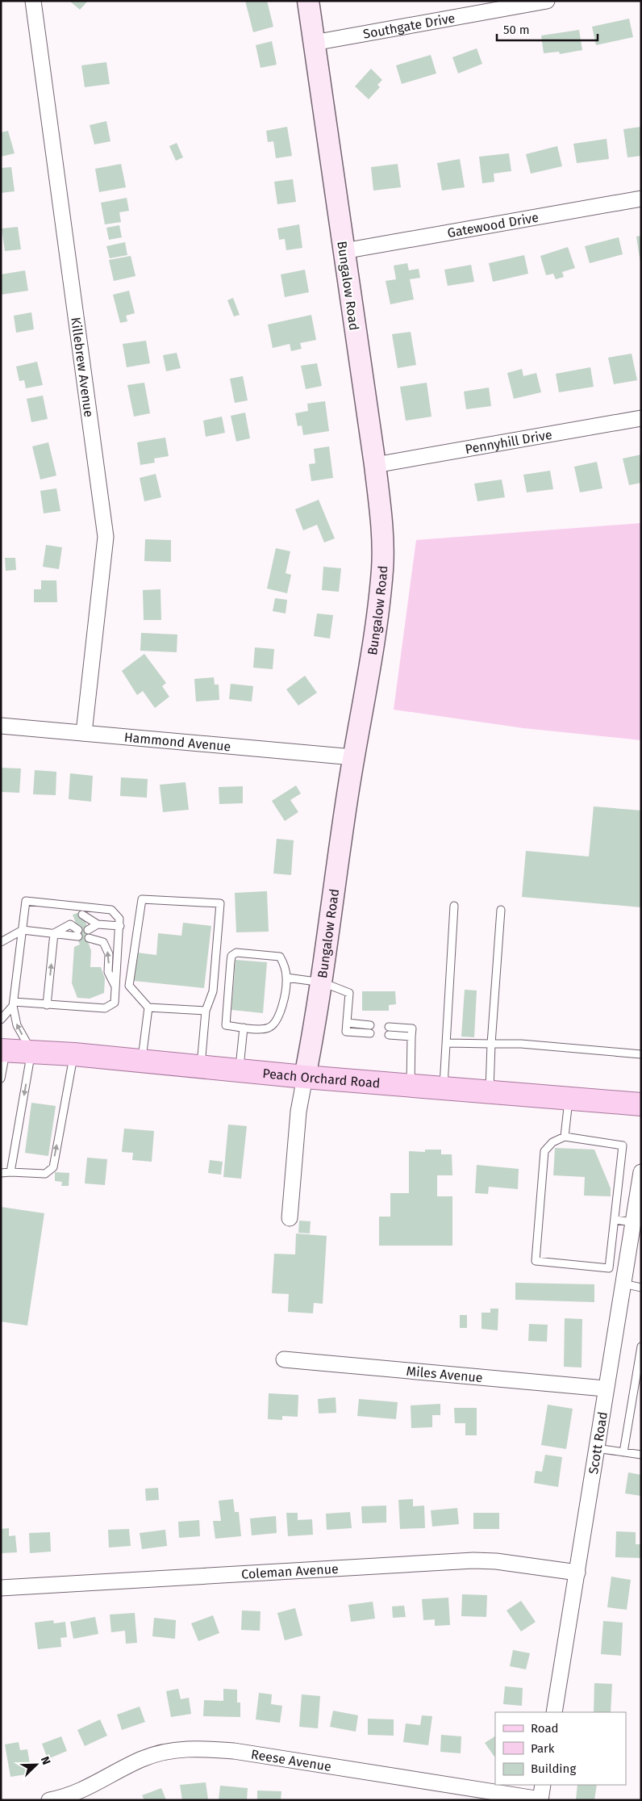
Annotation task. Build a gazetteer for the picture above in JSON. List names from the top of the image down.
{
  "streets": {
    "main road": ["Peach Orchard Road"],
    "street": [
      "Southgate Drive",
      "Gatewood Drive",
      "Bungalow Road",
      "Killebrew Avenue",
      "Pennyhill Drive",
      "Hammond Avenue",
      "Miles Avenue",
      "Scott Road",
      "Coleman Avenue",
      "Reese Avenue"
    ]
  },
  "crossings": [
    ["Southgate Drive", "Bungalow Road"],
    ["Gatewood Drive", "Bungalow Road"],
    ["Bungalow Road", "Pennyhill Drive"],
    ["Bungalow Road", "Hammond Avenue"],
    ["Bungalow Road", "Peach Orchard Road"],
    ["Killebrew Avenue", "Hammond Avenue"],
    ["Miles Avenue", "Scott Road"],
    ["Scott Road", "Coleman Avenue"]
  ],
  "legend": ["Road", "Park", "Building"],
  "scale_bar": "50 m",
  "north": "top right"
}
